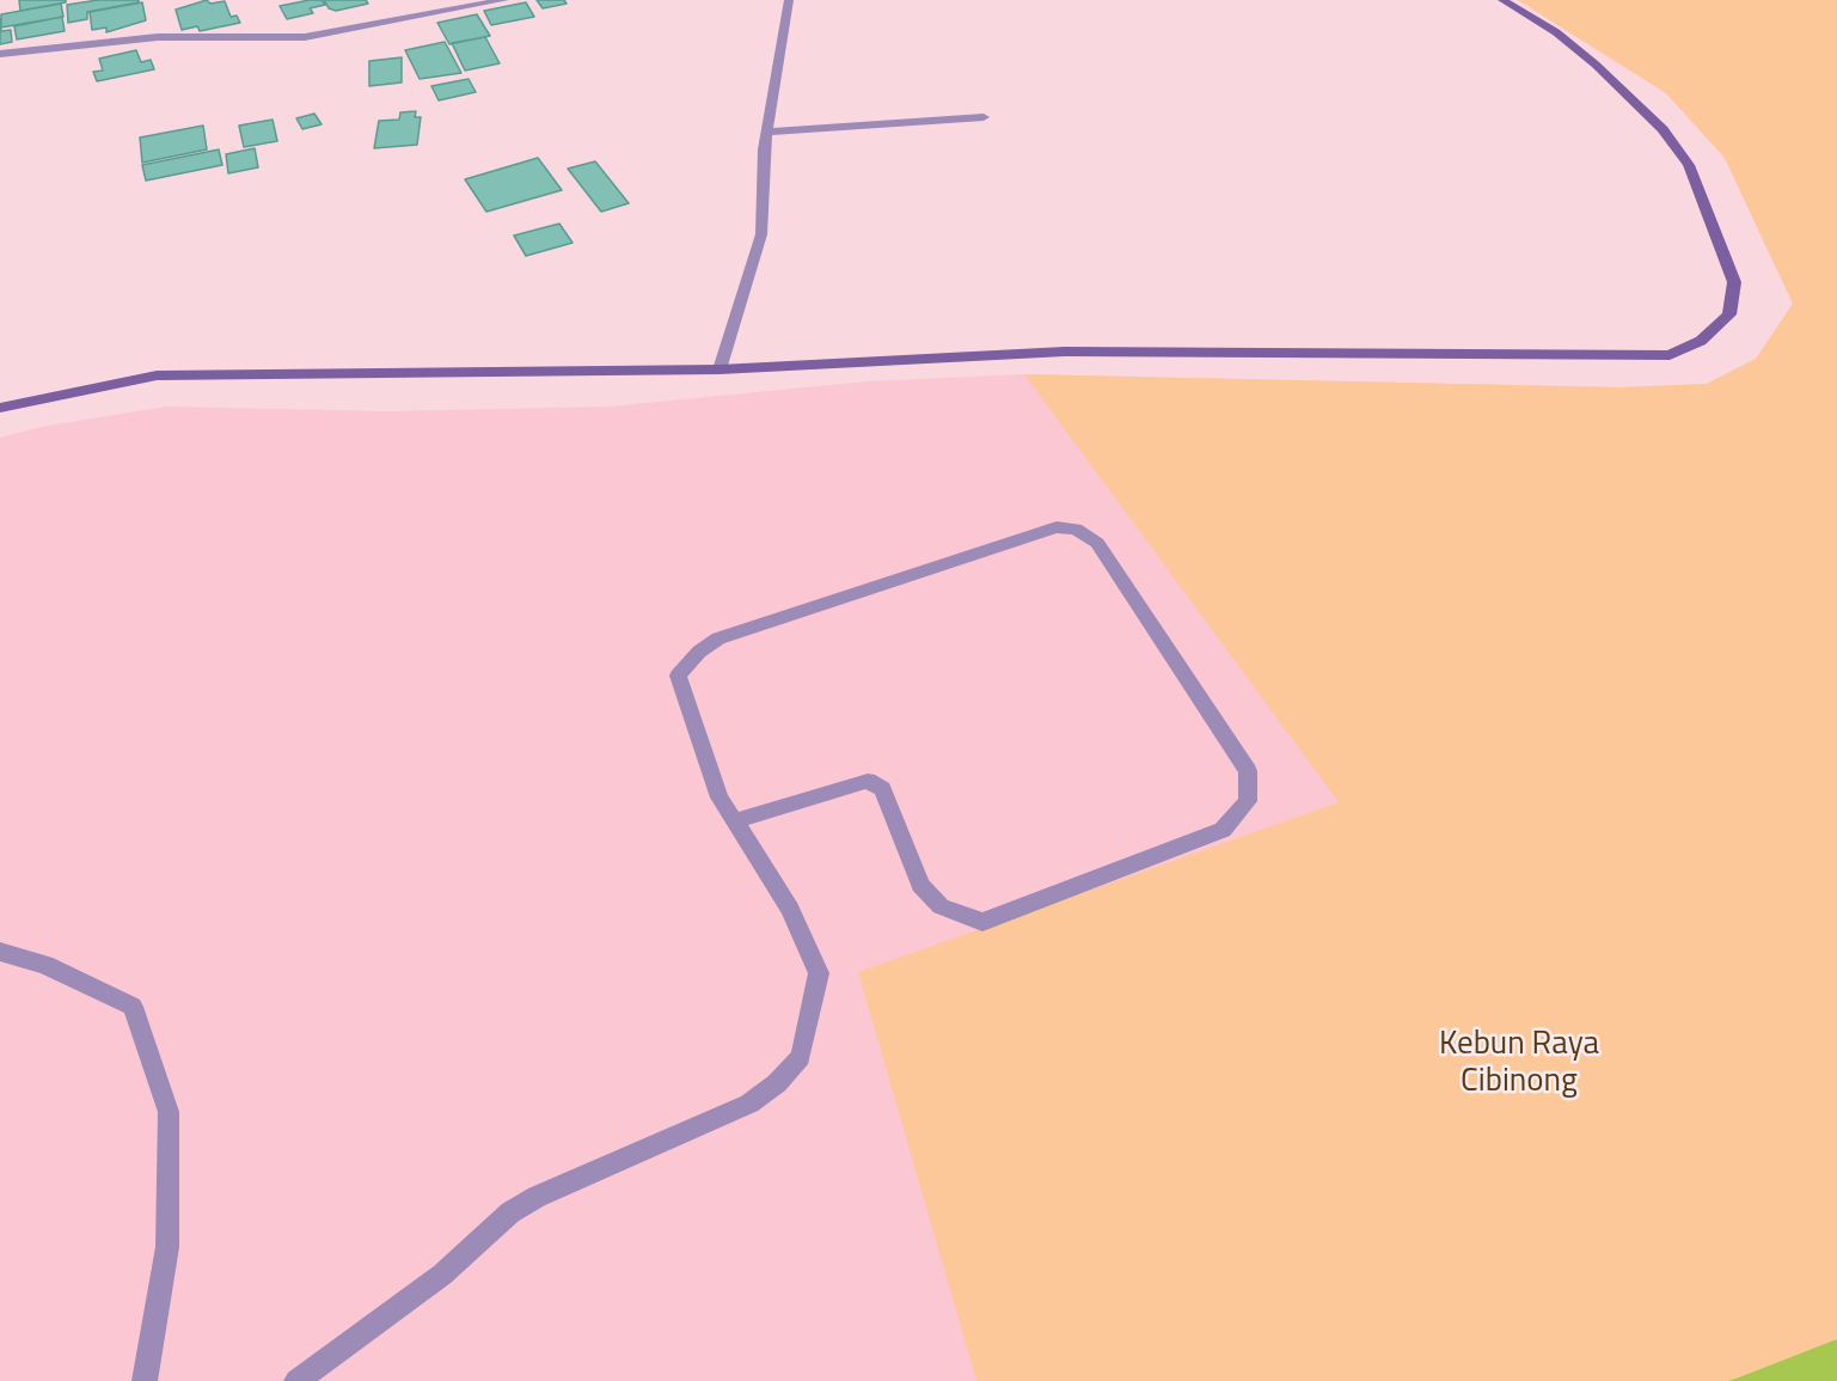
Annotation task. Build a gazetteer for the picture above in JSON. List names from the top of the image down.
{
  "parks": ["Kebun Raya Cibinong"]
}
